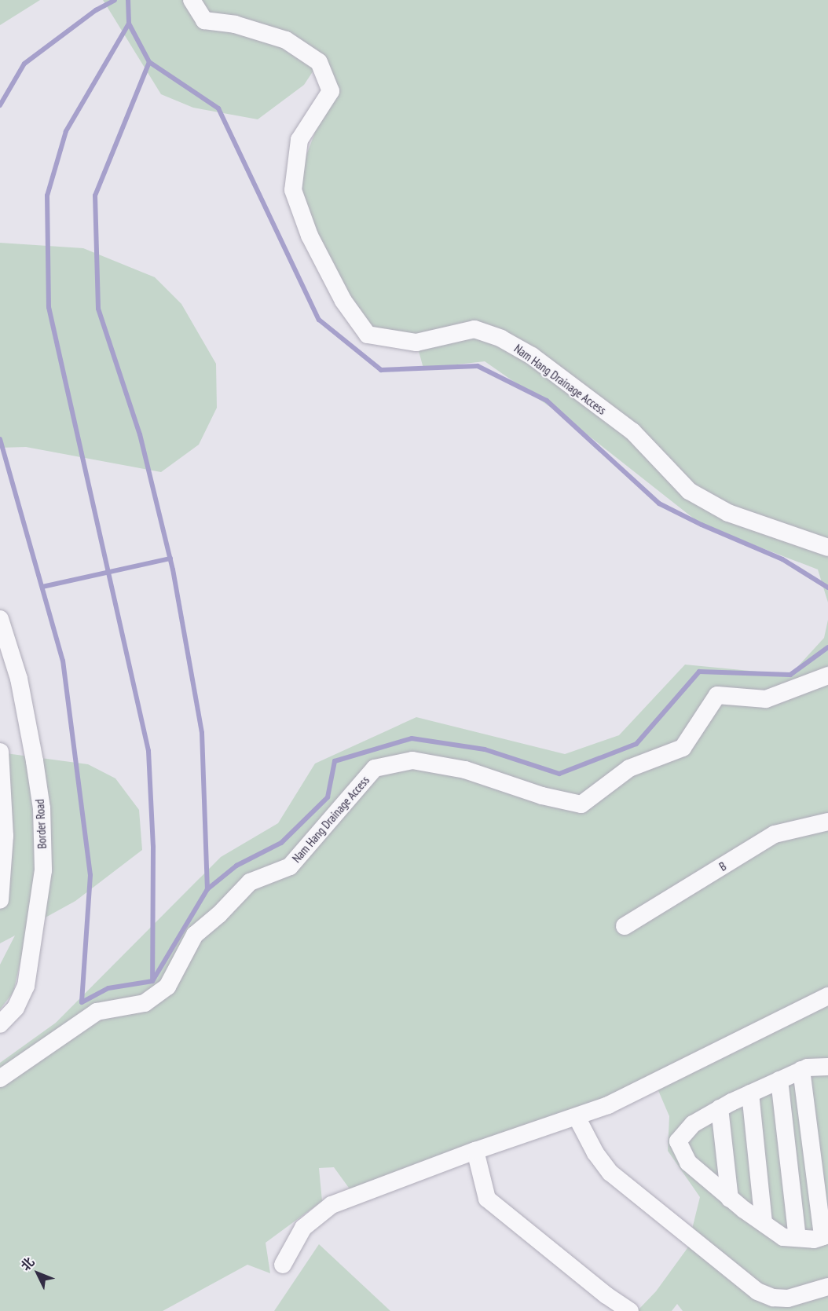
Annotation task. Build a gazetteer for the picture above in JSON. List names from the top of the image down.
{
  "streets": {
    "lane": ["Nam Hang Drainage Access", "Border Road", "B"]
  },
  "north": "top left"
}
